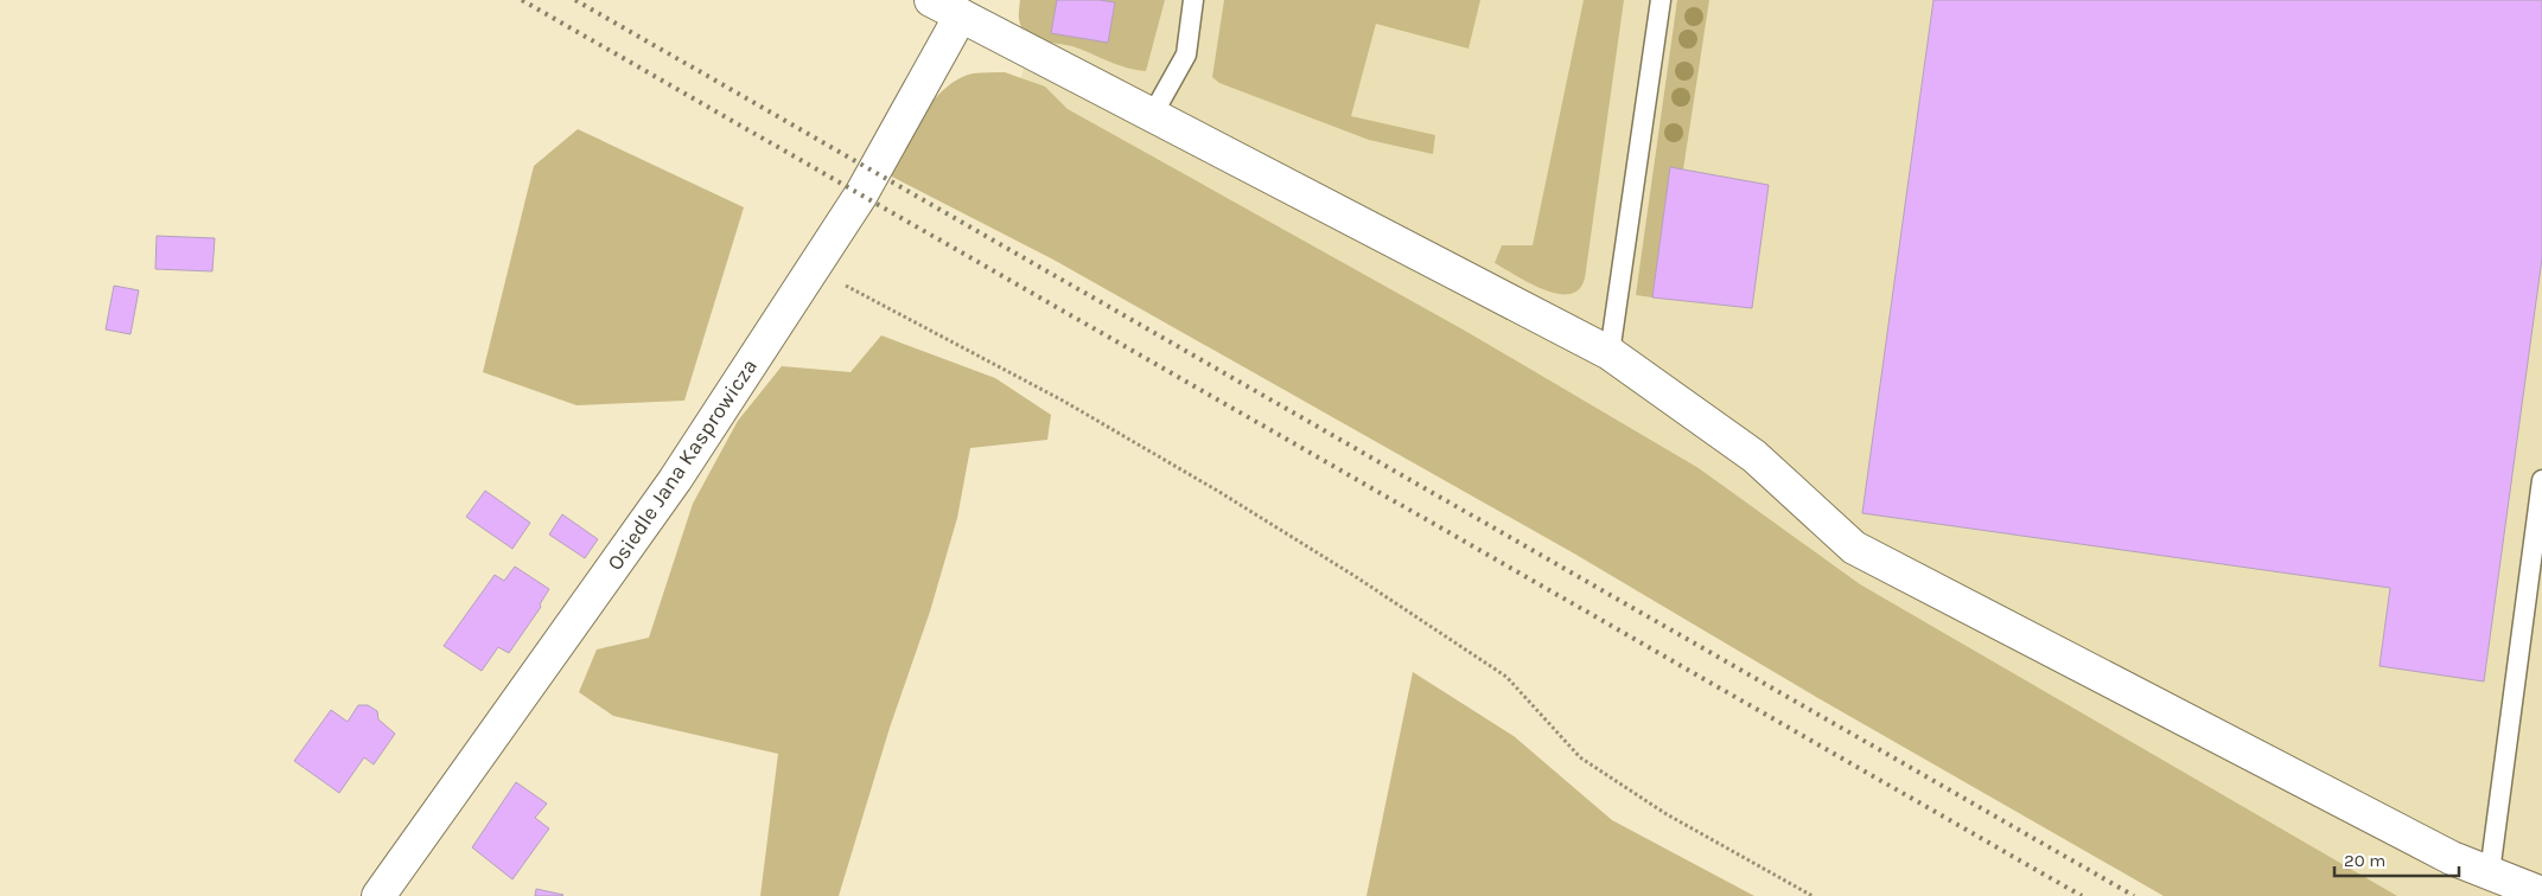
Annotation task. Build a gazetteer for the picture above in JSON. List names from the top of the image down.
{
  "streets": {
    "street": ["Osiedle Jana Kasprowicza"]
  },
  "scale_bar": "20 m"
}
